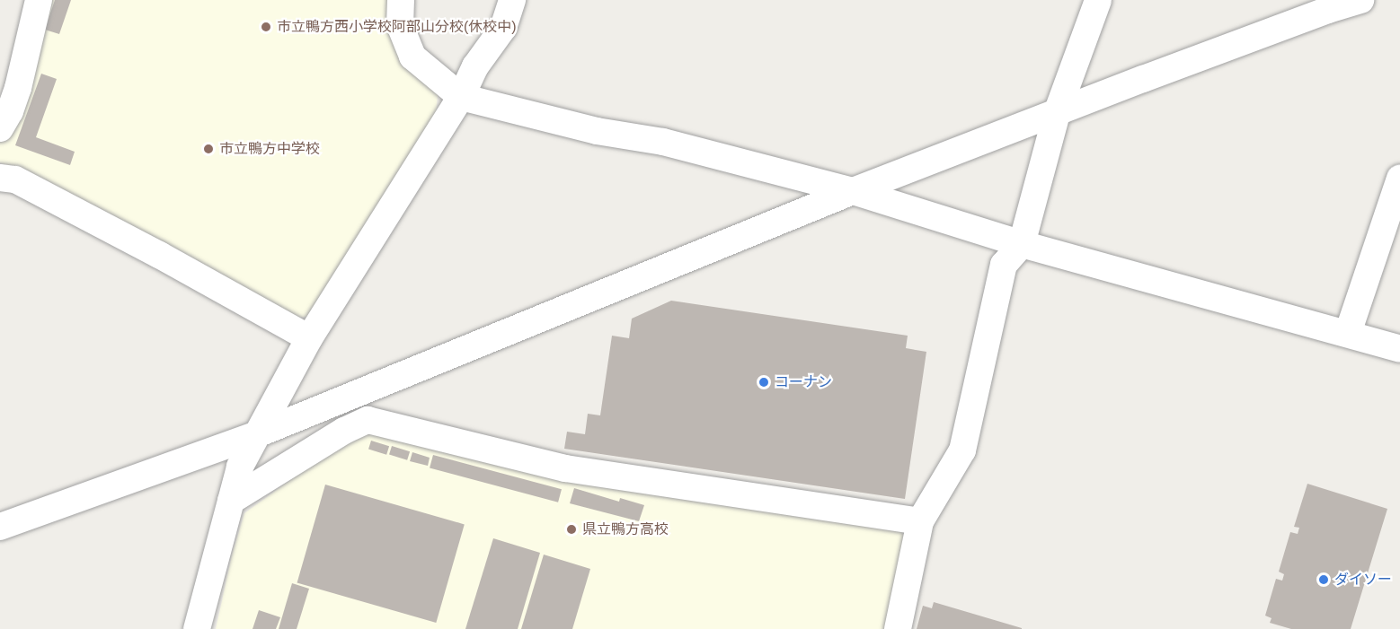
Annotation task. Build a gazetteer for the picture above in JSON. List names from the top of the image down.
{
  "places": [
    "市立鴨方西小学校阿部山分校(休校中)",
    "市立鴨方中学校",
    "コーナン",
    "県立鴨方高校",
    "ダイソー"
  ]
}
